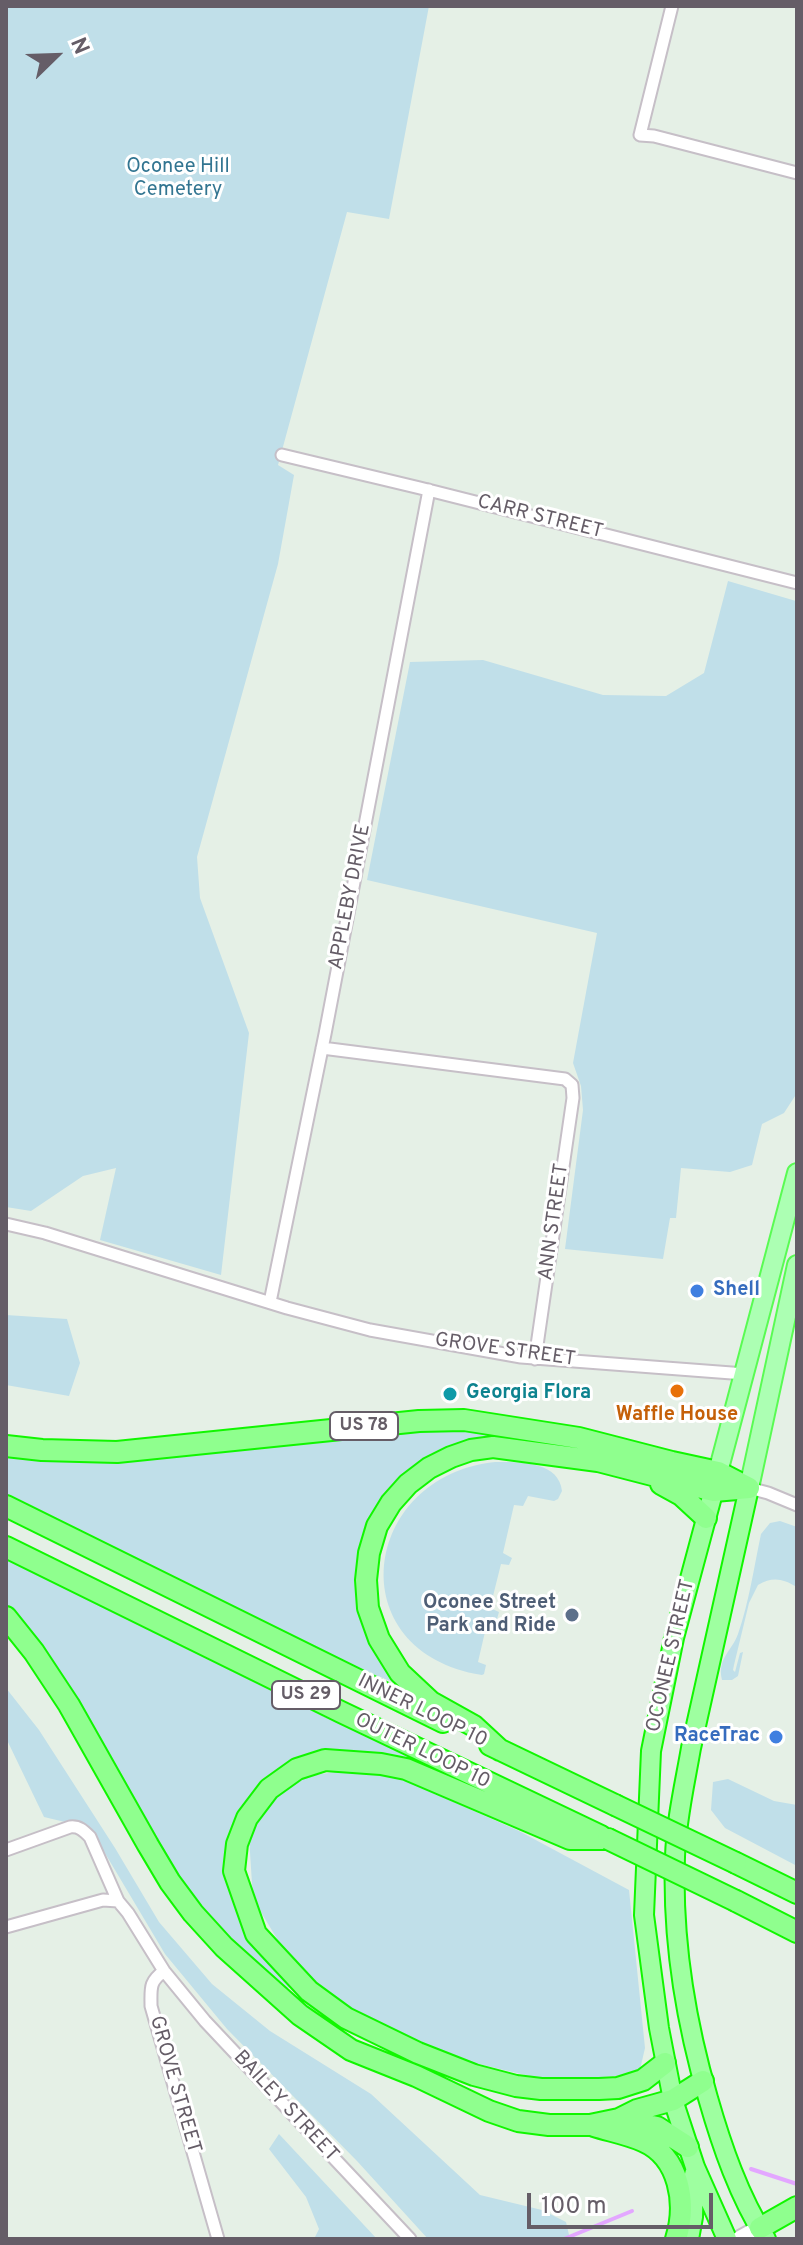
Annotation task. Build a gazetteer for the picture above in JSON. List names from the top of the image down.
{
  "streets": {
    "highway": [
      "US 78",
      "OCONEE STREET",
      "US 29",
      "INNER LOOP 10",
      "OUTER LOOP 10"
    ],
    "street": [
      "CARR STREET",
      "APPLEBY DRIVE",
      "ANN STREET",
      "GROVE STREET",
      "BAILEY STREET"
    ]
  },
  "crossings": [
    ["CARR STREET", "APPLEBY DRIVE"],
    ["APPLEBY DRIVE", "ANN STREET"],
    ["APPLEBY DRIVE", "GROVE STREET"],
    ["ANN STREET", "GROVE STREET"],
    ["GROVE STREET", "OCONEE STREET"],
    ["GROVE STREET", "BAILEY STREET"],
    ["US 78", "OCONEE STREET"]
  ],
  "parks": ["Oconee Hill Cemetery"],
  "places": [
    "Shell",
    "Waffle House",
    "Georgia Flora",
    "Oconee Street Park and Ride",
    "RaceTrac"
  ],
  "scale_bar": "100 m",
  "north": "top right"
}
